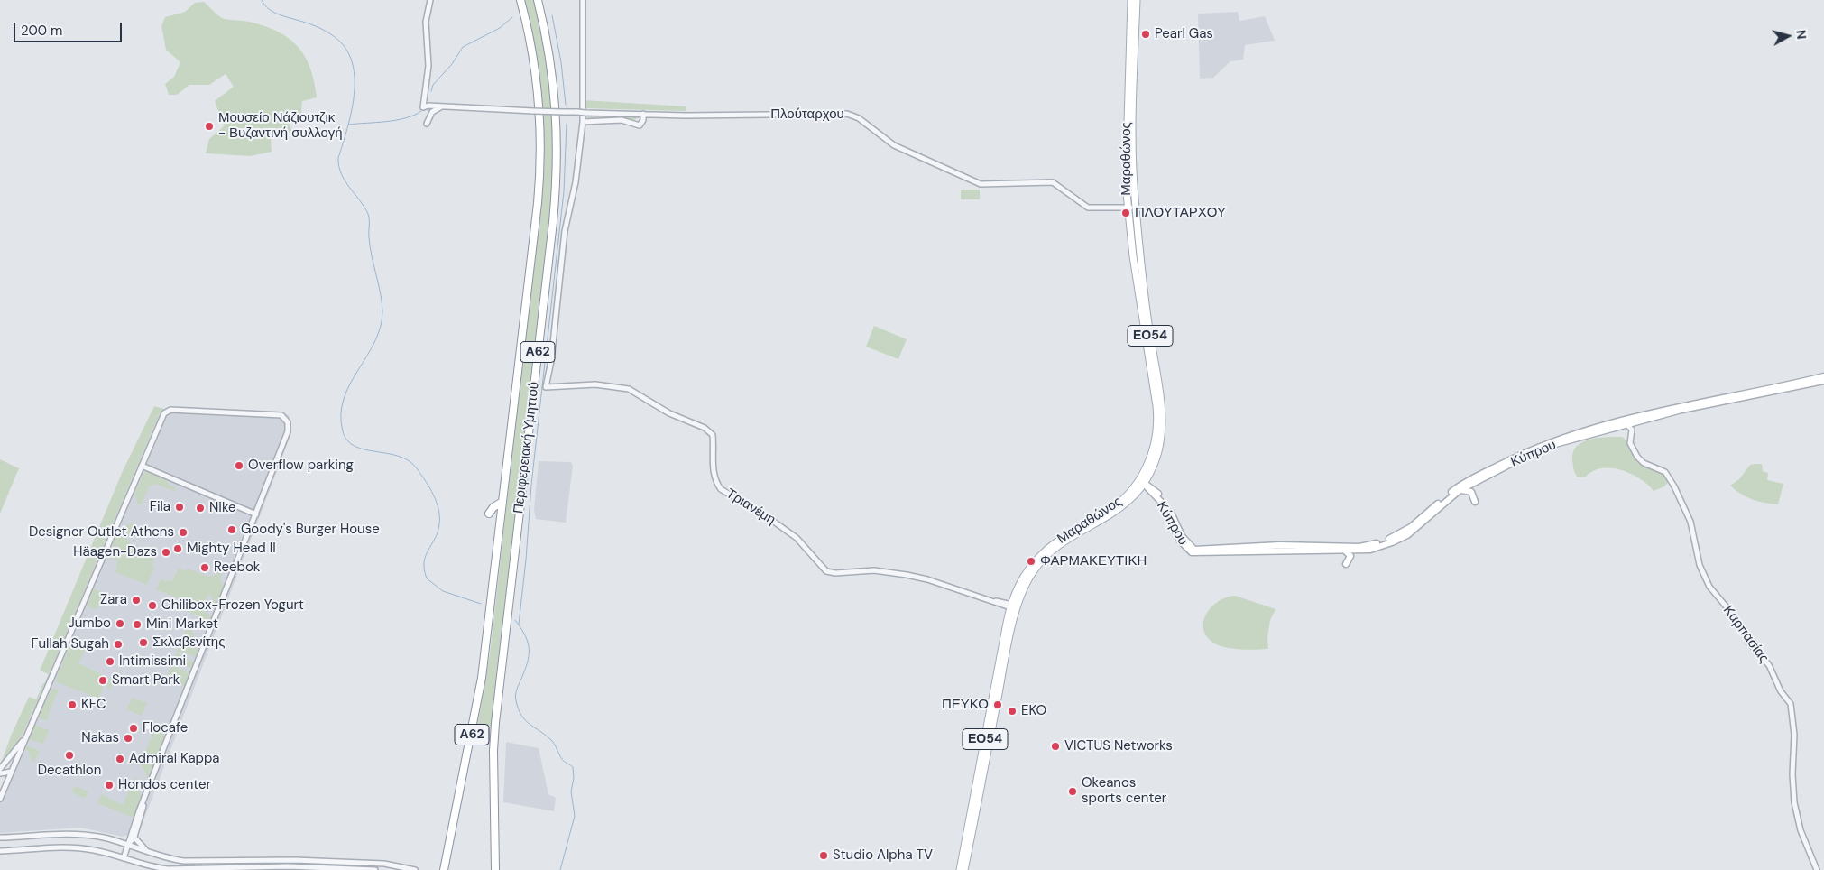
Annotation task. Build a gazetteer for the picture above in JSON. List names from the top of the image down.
{
  "streets": {
    "highway": ["Α62", "Περιφερειακή Υμηττού"],
    "main road": ["Μαραθώνος", "ΕΟ54", "Κύπρου"],
    "street": ["Πλούταρχου", "Τριανέμη", "Καρπασίας"]
  },
  "crossings": [
    ["Πλούταρχου", "Μαραθώνος"],
    ["Μαραθώνος", "Κύπρου"],
    ["Μαραθώνος", "Τριανέμη"],
    ["Κύπρου", "Καρπασίας"]
  ],
  "places": [
    "Pearl Gas",
    "Μουσείο Νάζιουτζικ - Βυζαντινή συλλογή",
    "ΠΛΟΥΤΑΡΧΟΥ",
    "Overflow parking",
    "Fila",
    "Nike",
    "Goody's Burger House",
    "Designer Outlet Athens",
    "Mighty Head II",
    "Häagen-Dazs",
    "ΦΑΡΜΑΚΕΥΤΙΚΗ",
    "Reebok",
    "Zara",
    "Chilibox-Frozen Yogurt",
    "Jumbo",
    "Mini Market",
    "Σκλαβενίτης",
    "Fullah Sugah",
    "Intimissimi",
    "Smart Park",
    "KFC",
    "ΠΕΥΚΟ",
    "EKO",
    "Flocafe",
    "Nakas",
    "VICTUS Networks",
    "Decathlon",
    "Admiral Kappa",
    "Hondos center",
    "Okeanos sports center",
    "Studio Alpha TV"
  ],
  "scale_bar": "200 m",
  "north": "right"
}
